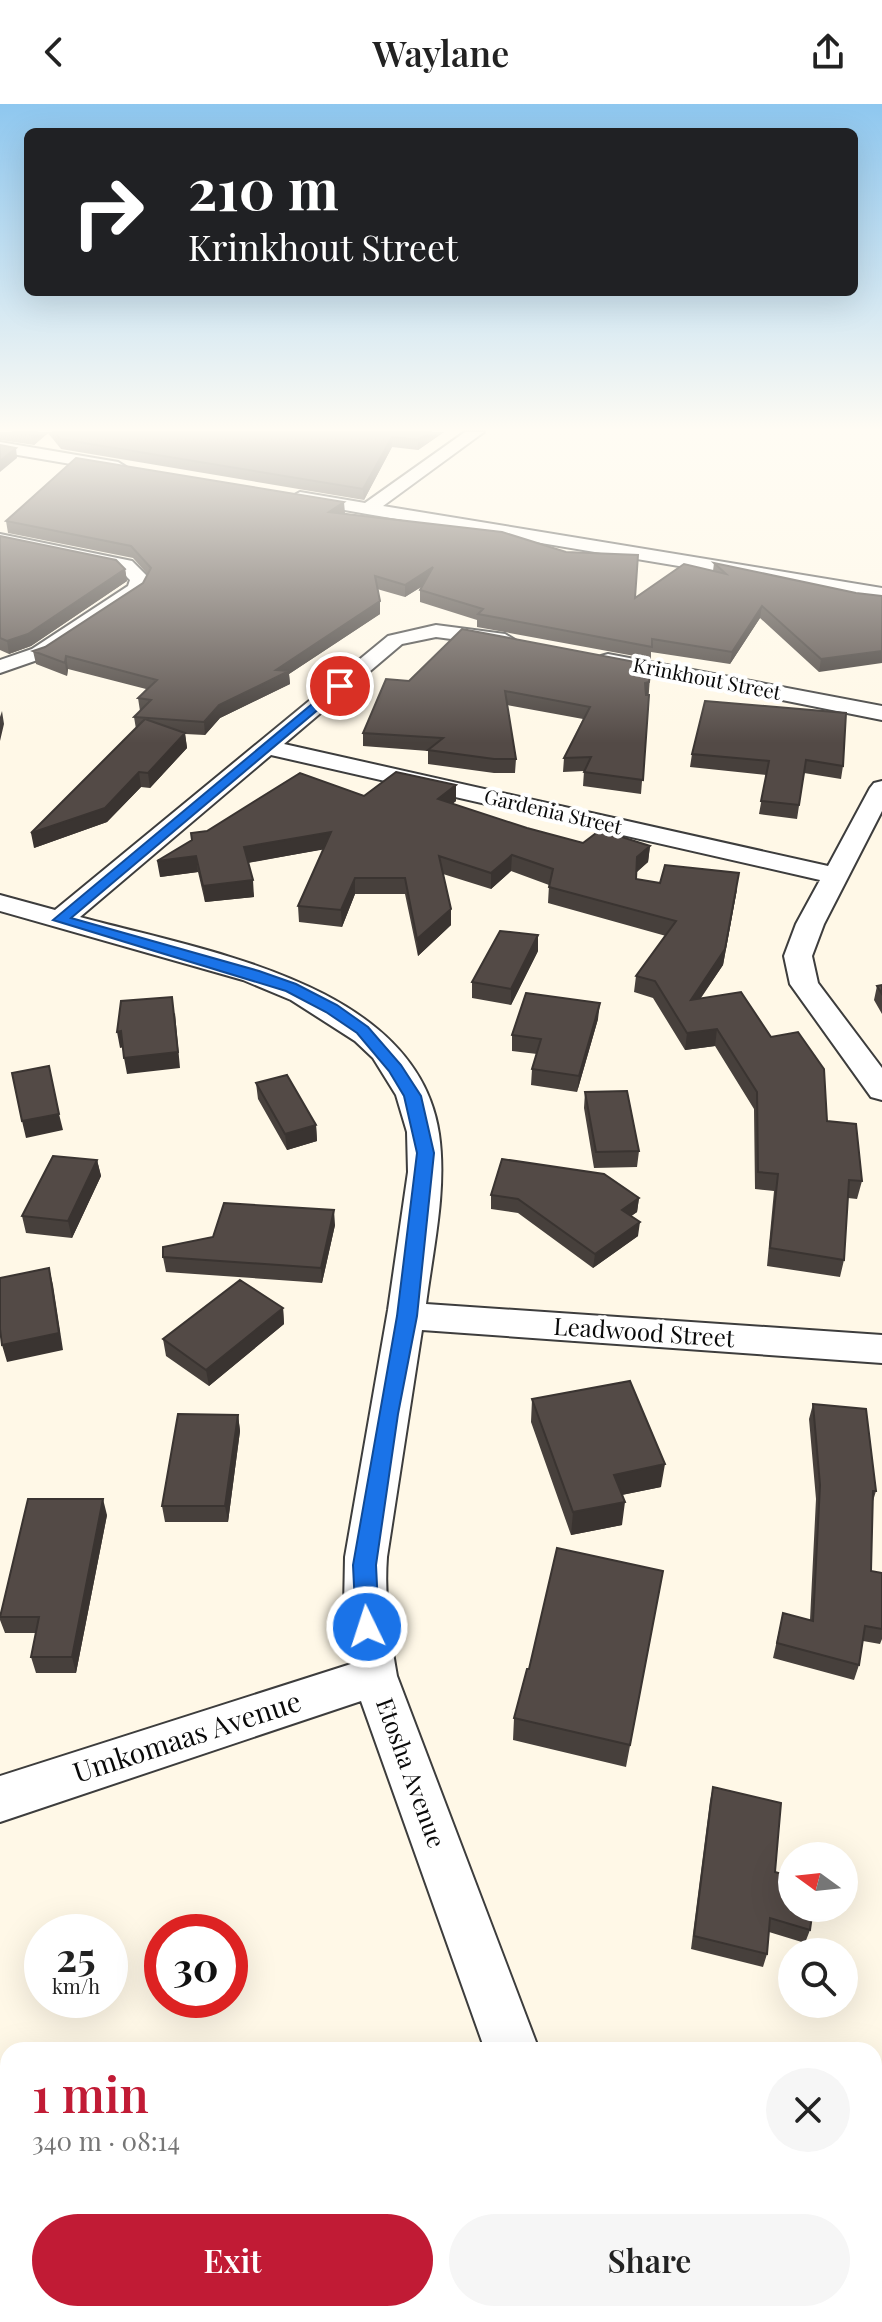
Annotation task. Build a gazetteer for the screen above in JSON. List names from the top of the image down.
{
  "streets": {
    "street": [
      "Krinkhout Street",
      "Gardenia Street",
      "Leadwood Street",
      "Umkomaas Avenue",
      "Etosha Avenue"
    ]
  },
  "crossings": [
    ["Leadwood Street", "Etosha Avenue"],
    ["Umkomaas Avenue", "Etosha Avenue"]
  ],
  "north": "left",
  "page": {
    "header": "Waylane",
    "turn": ["210 m", "Krinkhout Street"],
    "speed": "25 km/h",
    "limit": "30",
    "heading": ["1 min", "340 m · 08:14"],
    "buttons": ["Exit", "Share"]
  }
}
